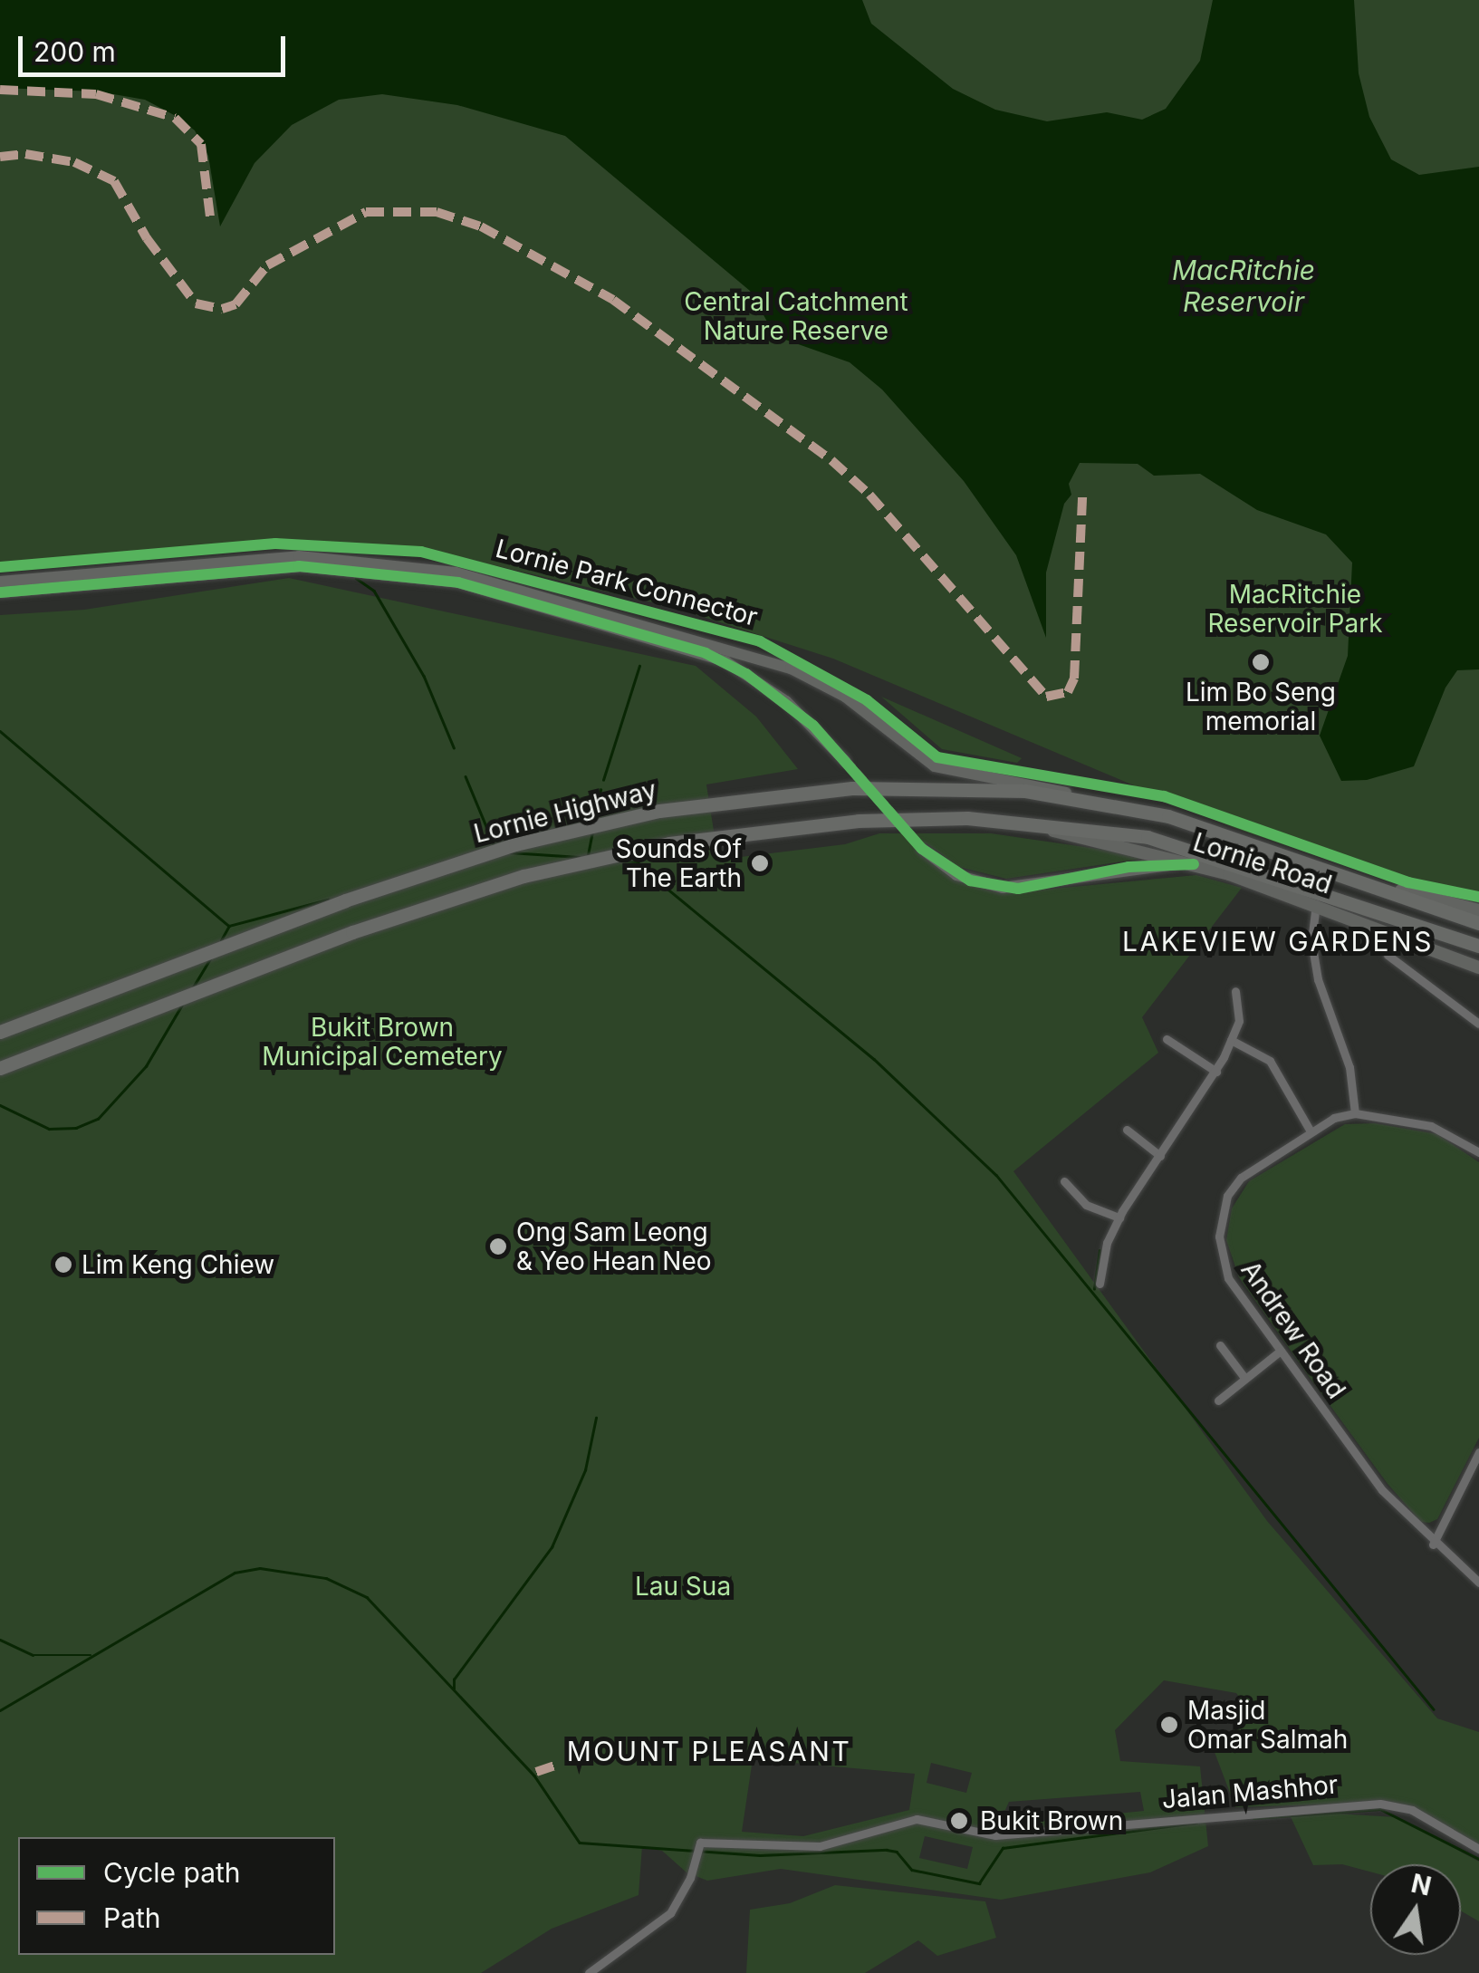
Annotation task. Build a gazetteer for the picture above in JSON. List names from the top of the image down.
{
  "streets": {
    "highway": ["Lornie Highway", "Lornie Road"],
    "street": ["Andrew Road", "Jalan Mashhor"],
    "cycle path": ["Lornie Park Connector"]
  },
  "crossings": [
    ["Lornie Highway", "Lornie Road"]
  ],
  "districts": ["LAKEVIEW GARDENS", "MOUNT PLEASANT"],
  "water": ["MacRitchie Reservoir"],
  "parks": [
    "Central Catchment Nature Reserve",
    "MacRitchie Reservoir Park",
    "Bukit Brown Municipal Cemetery",
    "Lau Sua"
  ],
  "places": [
    "Lim Bo Seng memorial",
    "Sounds Of The Earth",
    "Ong Sam Leong & Yeo Hean Neo",
    "Lim Keng Chiew",
    "Masjid Omar Salmah",
    "Bukit Brown"
  ],
  "legend": ["Cycle path", "Path"],
  "scale_bar": "200 m",
  "north": "top"
}
